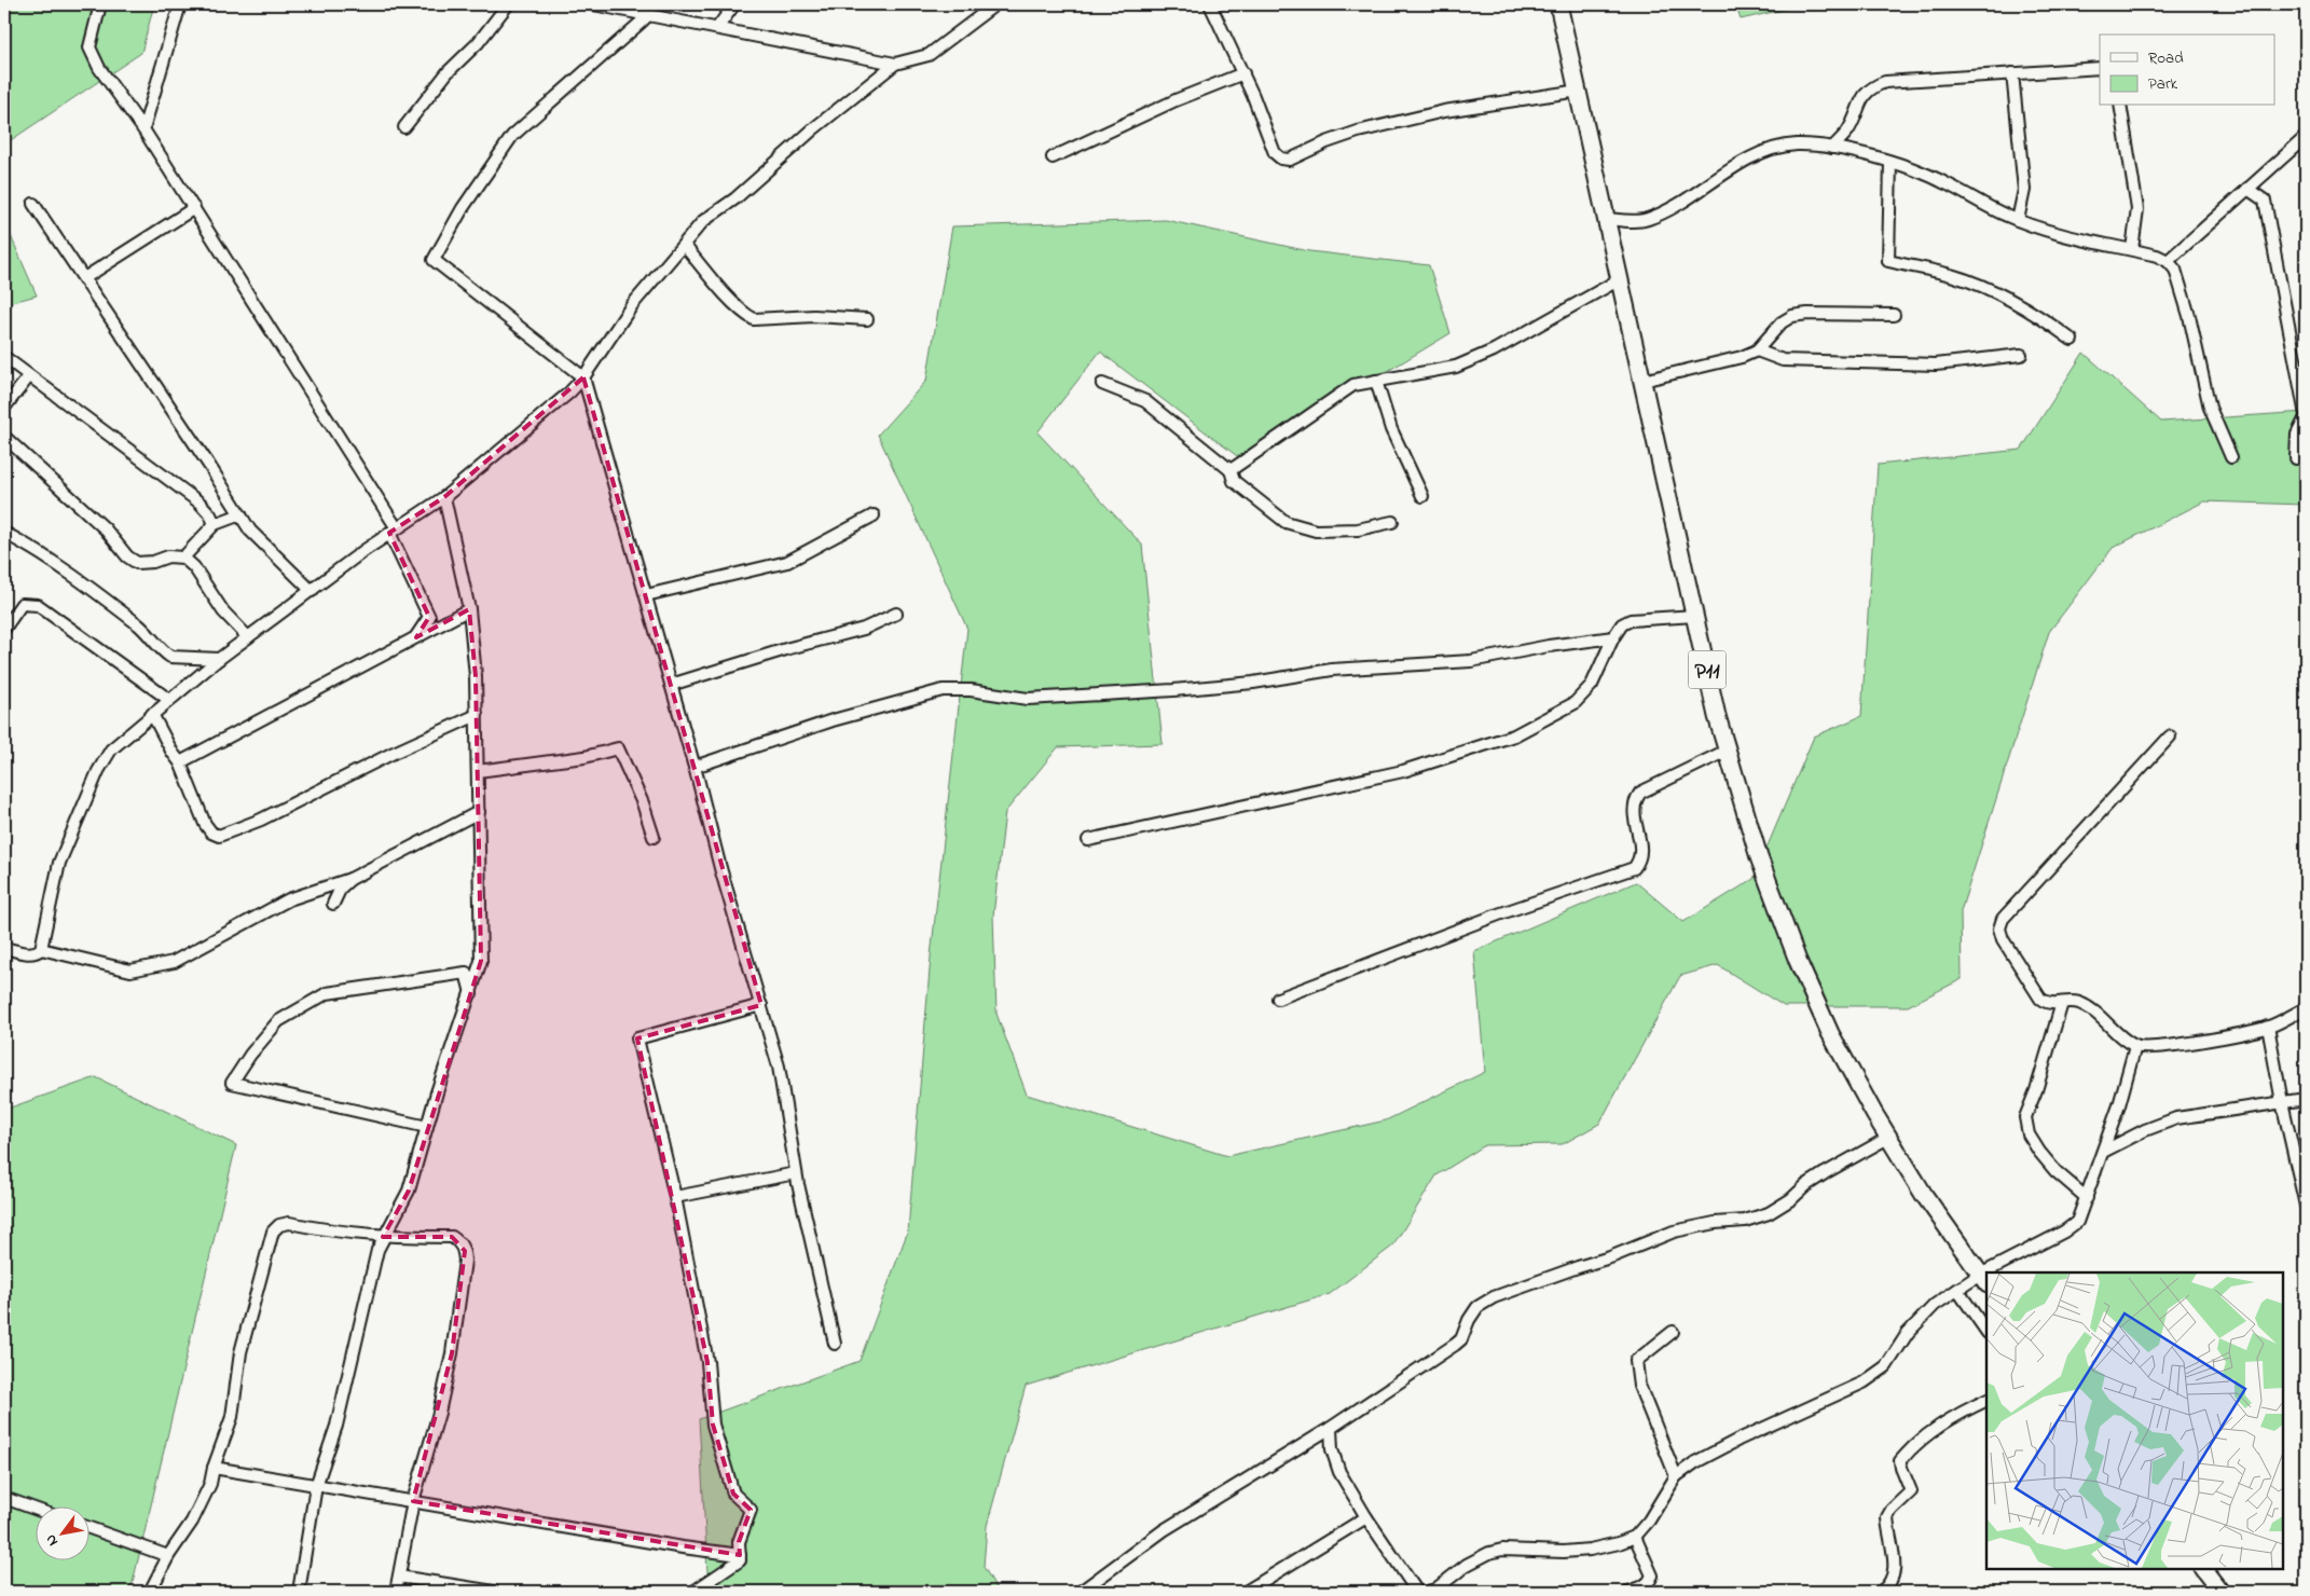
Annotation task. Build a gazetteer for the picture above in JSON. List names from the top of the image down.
{
  "streets": {
    "main road": ["P11"]
  },
  "legend": ["Road", "Park"],
  "north": "bottom left"
}
